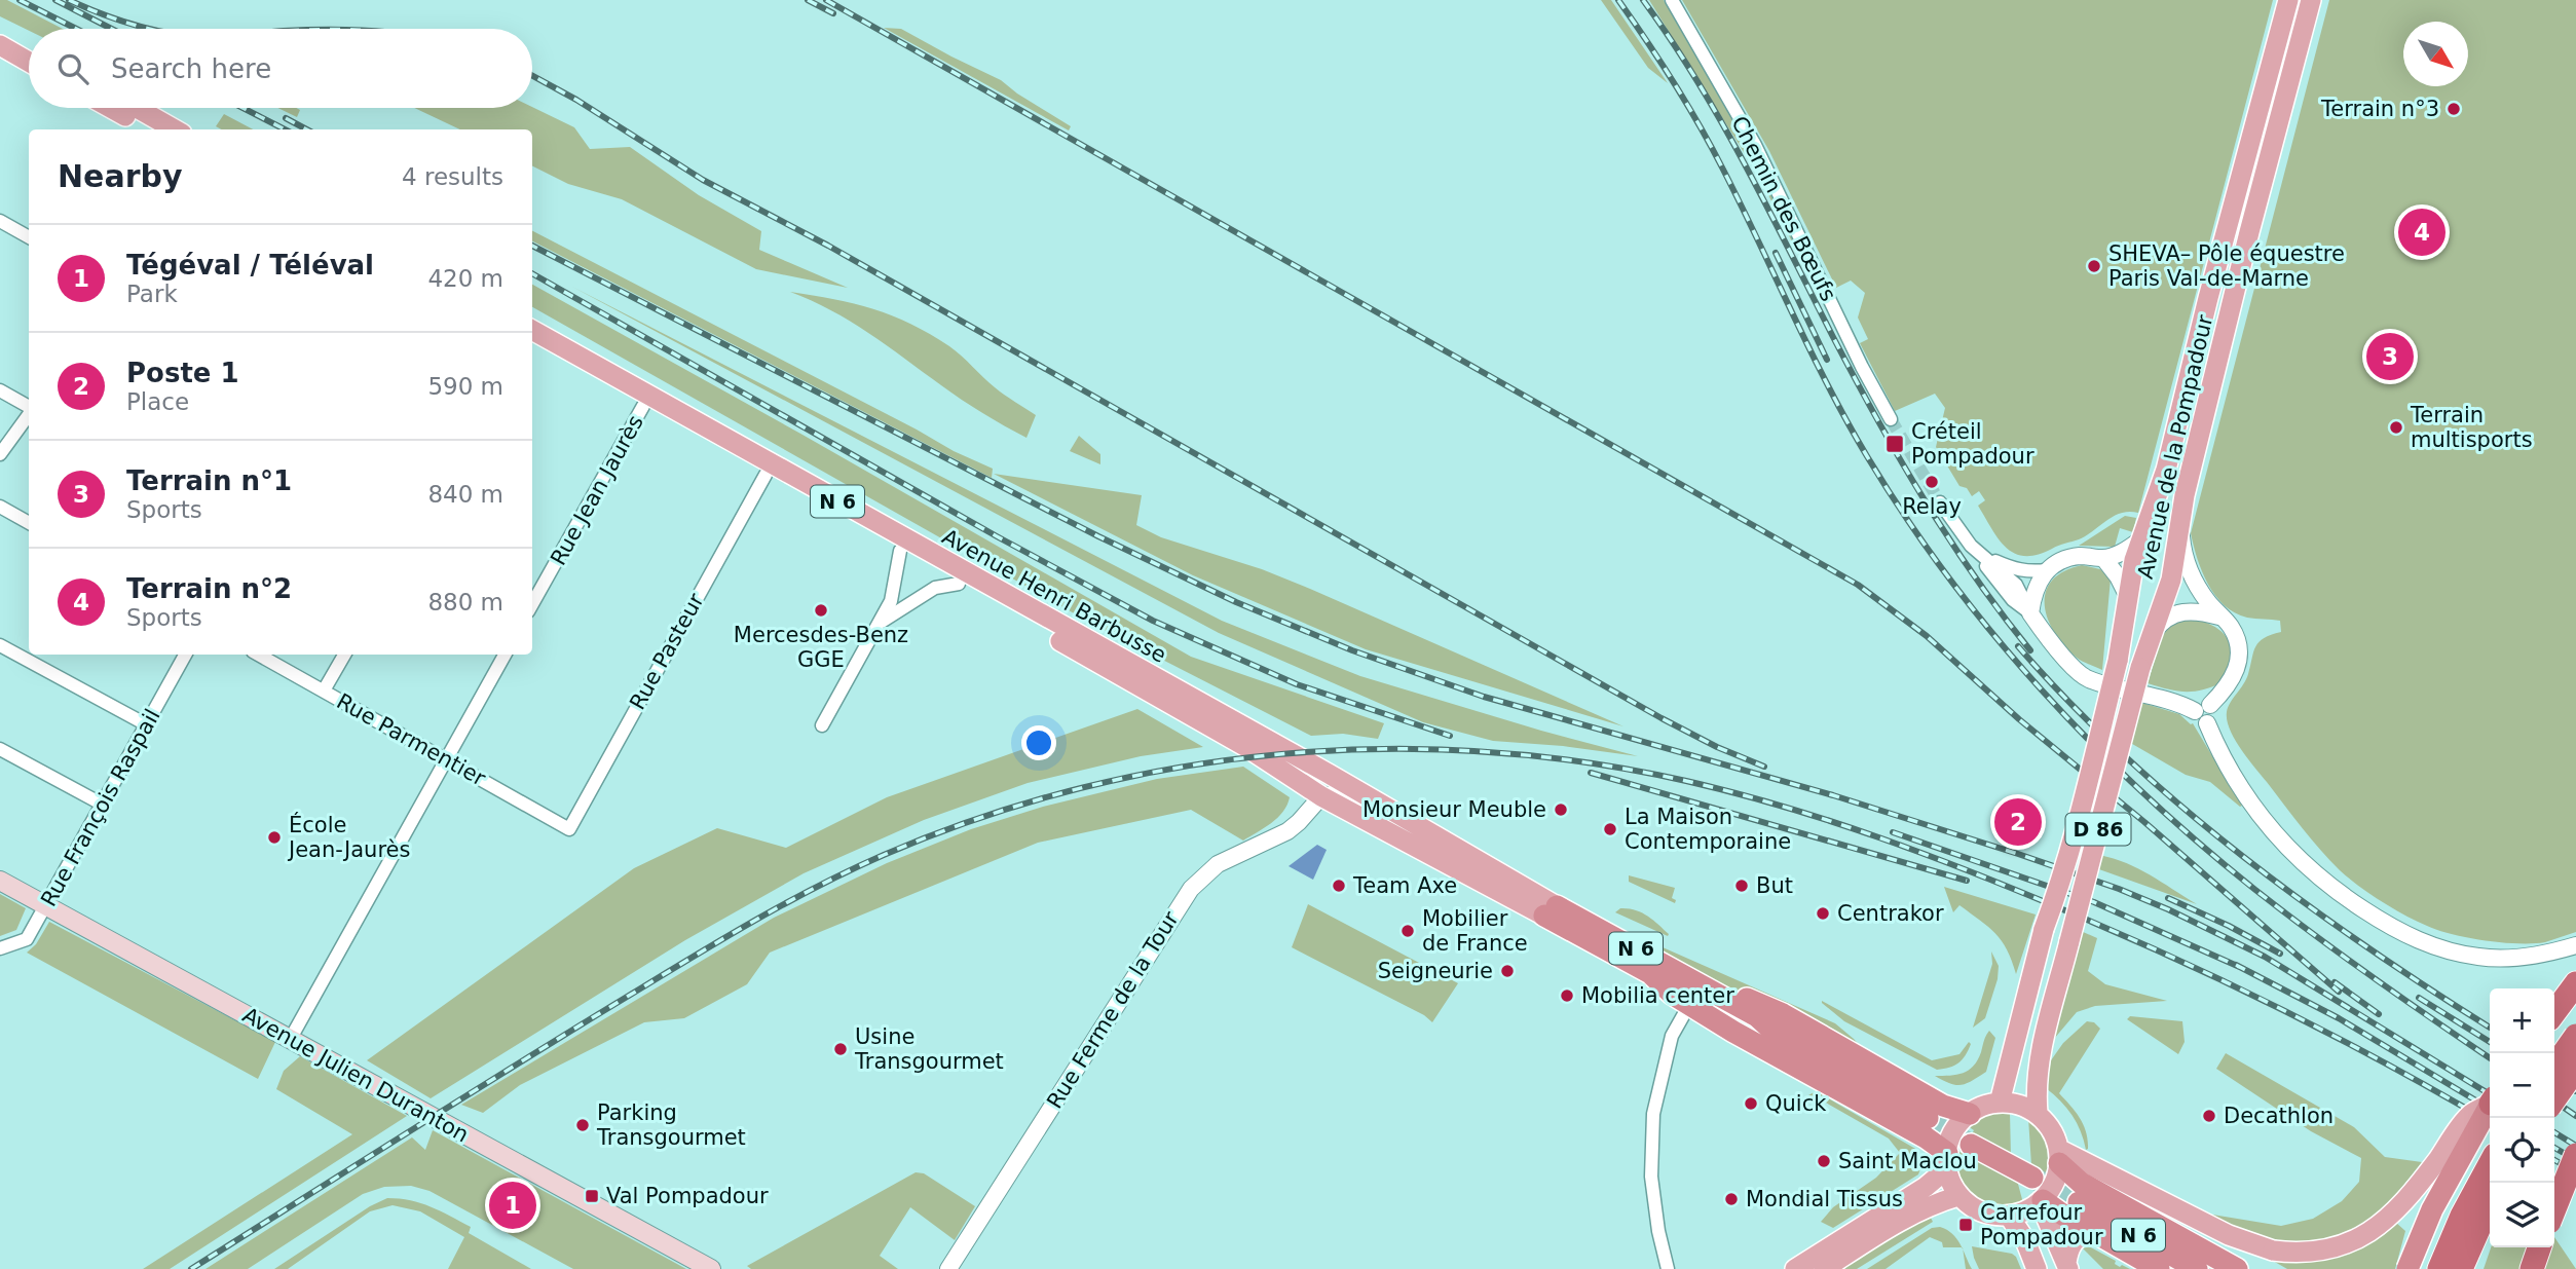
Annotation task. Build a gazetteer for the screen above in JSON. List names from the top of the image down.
{
  "streets": {
    "highway": ["N 6"],
    "main road": [
      "Avenue de la Pompadour",
      "Avenue Henri Barbusse",
      "D 86",
      "Avenue Julien Duranton"
    ],
    "street": [
      "Chemin des Bœufs",
      "Rue Jean Jaurès",
      "Rue Pasteur",
      "Rue Parmentier",
      "Rue François Raspail",
      "Rue Ferme de la Tour"
    ]
  },
  "crossings": [
    ["Rue Jean Jaurès", "Avenue Henri Barbusse"],
    ["N 6", "Avenue Henri Barbusse"],
    ["Avenue Henri Barbusse", "Rue Pasteur"],
    ["Avenue Henri Barbusse", "Rue Ferme de la Tour"],
    ["Rue Pasteur", "Rue Parmentier"],
    ["Rue François Raspail", "Avenue Julien Duranton"]
  ],
  "places": {
    "other": [
      "Terrain n°3",
      "SHEVA– Pôle équestre Paris Val-de-Marne",
      "Terrain multisports",
      "Relay",
      "Mercesdes-Benz GGE",
      "Monsieur Meuble",
      "La Maison Contemporaine",
      "École Jean-Jaurès",
      "Team Axe",
      "But",
      "Centrakor",
      "Mobilier de France",
      "Seigneurie",
      "Mobilia center",
      "Usine Transgourmet",
      "Quick",
      "Decathlon",
      "Parking Transgourmet",
      "Saint Maclou",
      "Mondial Tissus"
    ],
    "transit": ["Créteil Pompadour", "Val Pompadour", "Carrefour Pompadour"]
  },
  "north": "bottom right",
  "page": {
    "search": "Search here",
    "heading": ["Nearby", "4 results"],
    "pins": [
      "4",
      "3",
      "2",
      "1"
    ],
    "list": [
      {
        "mark": "1",
        "name": "Tégéval / Téléval",
        "note": "Park",
        "value": "420 m"
      },
      {
        "mark": "2",
        "name": "Poste 1",
        "note": "Place",
        "value": "590 m"
      },
      {
        "mark": "3",
        "name": "Terrain n°1",
        "note": "Sports",
        "value": "840 m"
      },
      {
        "mark": "4",
        "name": "Terrain n°2",
        "note": "Sports",
        "value": "880 m"
      }
    ],
    "map_buttons": ["+", "−"]
  }
}
